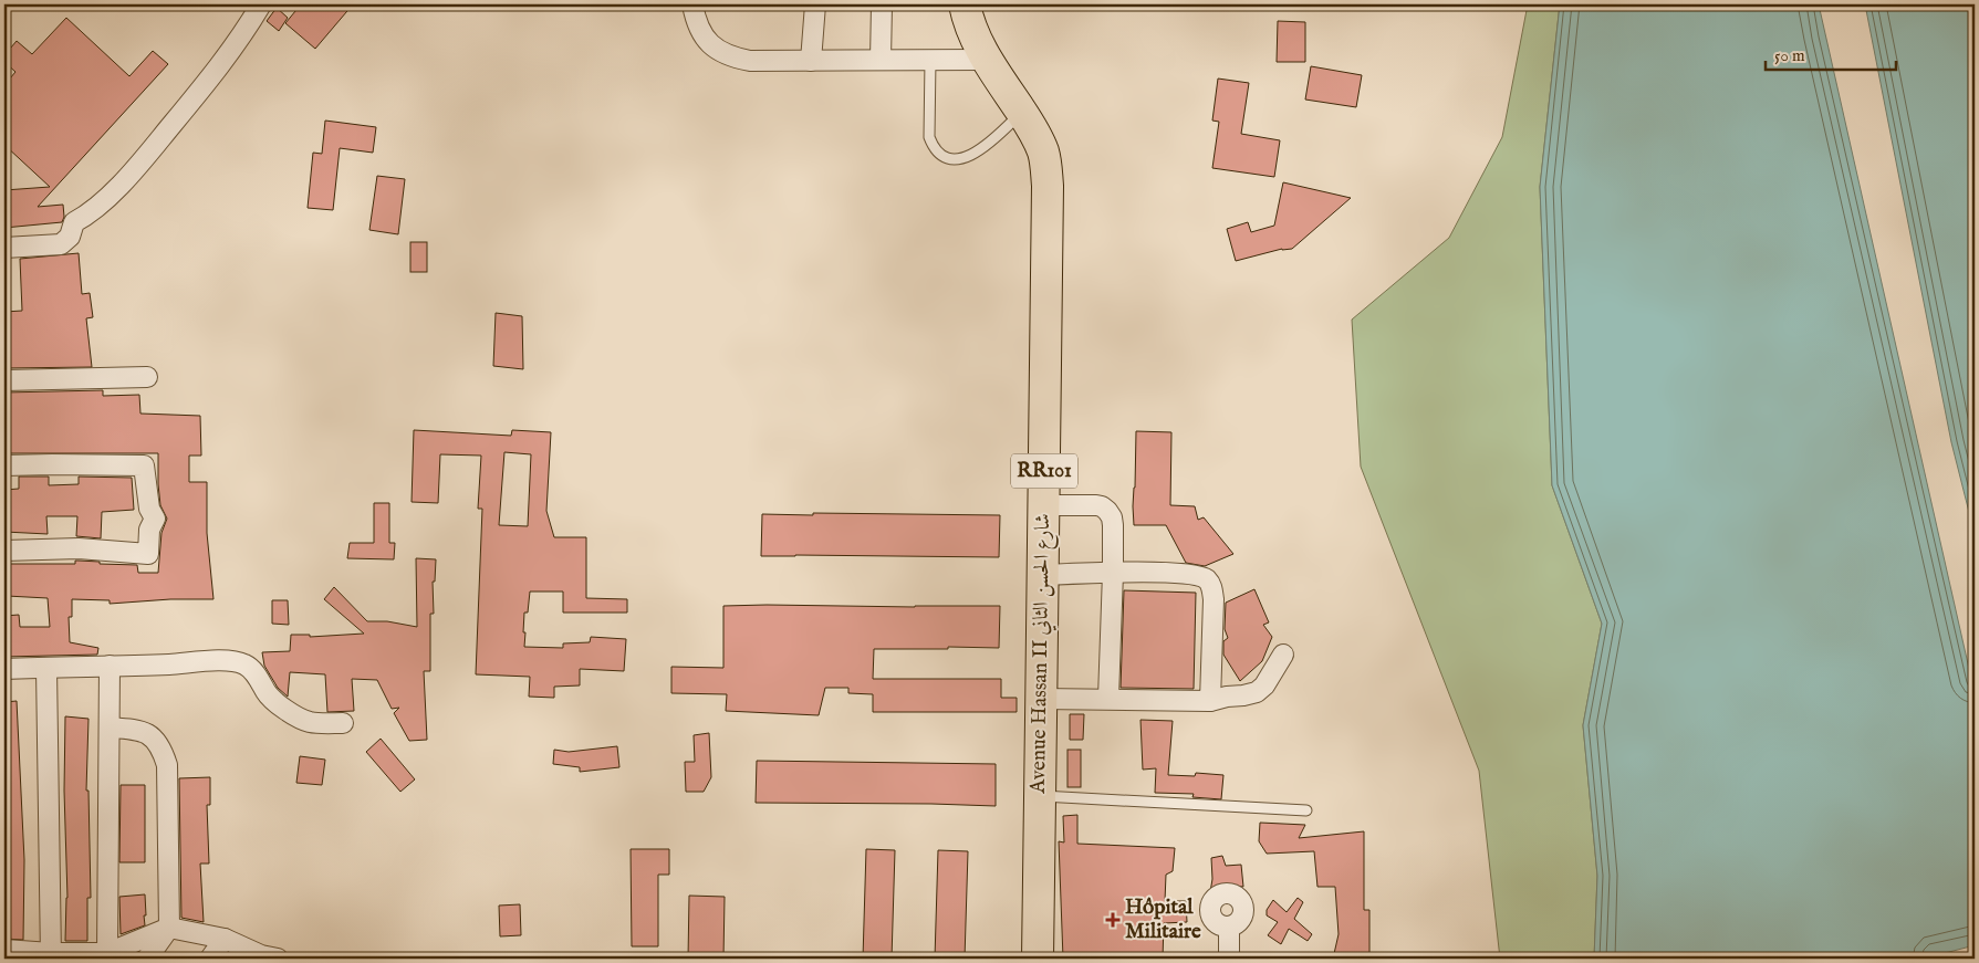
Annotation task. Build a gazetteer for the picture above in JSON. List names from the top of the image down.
{
  "streets": {
    "main road": ["RR101", "Avenue Hassan II شارع الحسن الثاني"]
  },
  "places": {
    "health": ["Hôpital Militaire"]
  },
  "scale_bar": "50 m"
}
